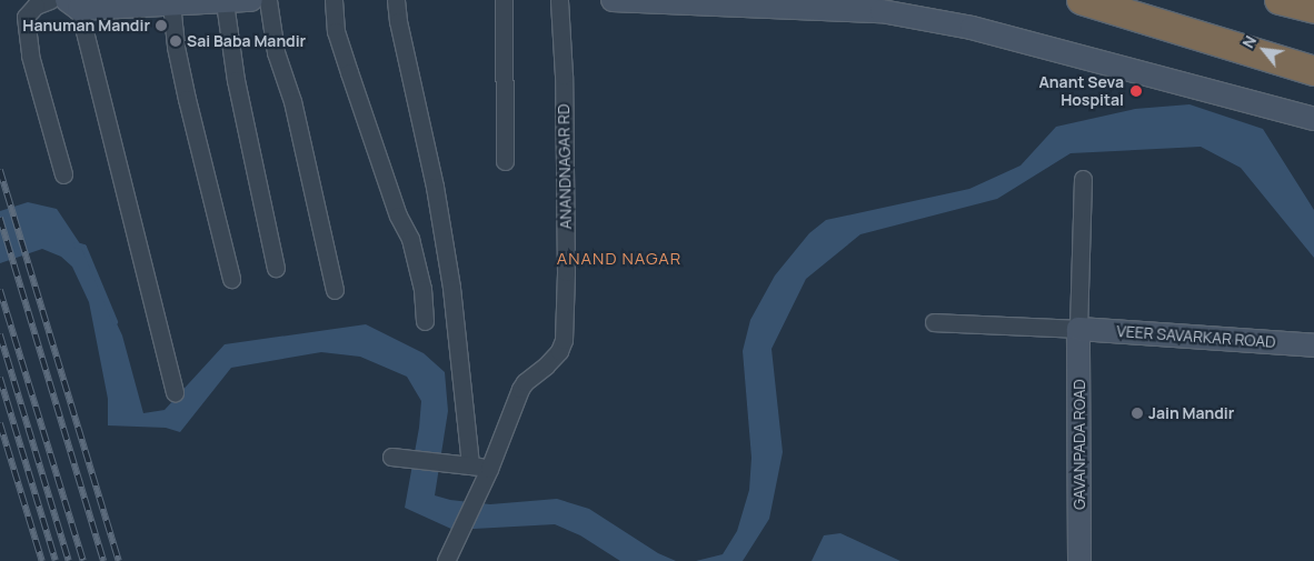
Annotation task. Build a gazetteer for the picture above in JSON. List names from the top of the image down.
{
  "streets": {
    "street": ["ANANDNAGAR RD", "VEER SAVARKAR ROAD", "GAVANPADA ROAD"]
  },
  "crossings": [
    ["VEER SAVARKAR ROAD", "GAVANPADA ROAD"]
  ],
  "districts": ["ANAND NAGAR"],
  "places": [
    "Hanuman Mandir",
    "Sai Baba Mandir",
    "Anant Seva Hospital",
    "Jain Mandir"
  ],
  "north": "top left"
}
